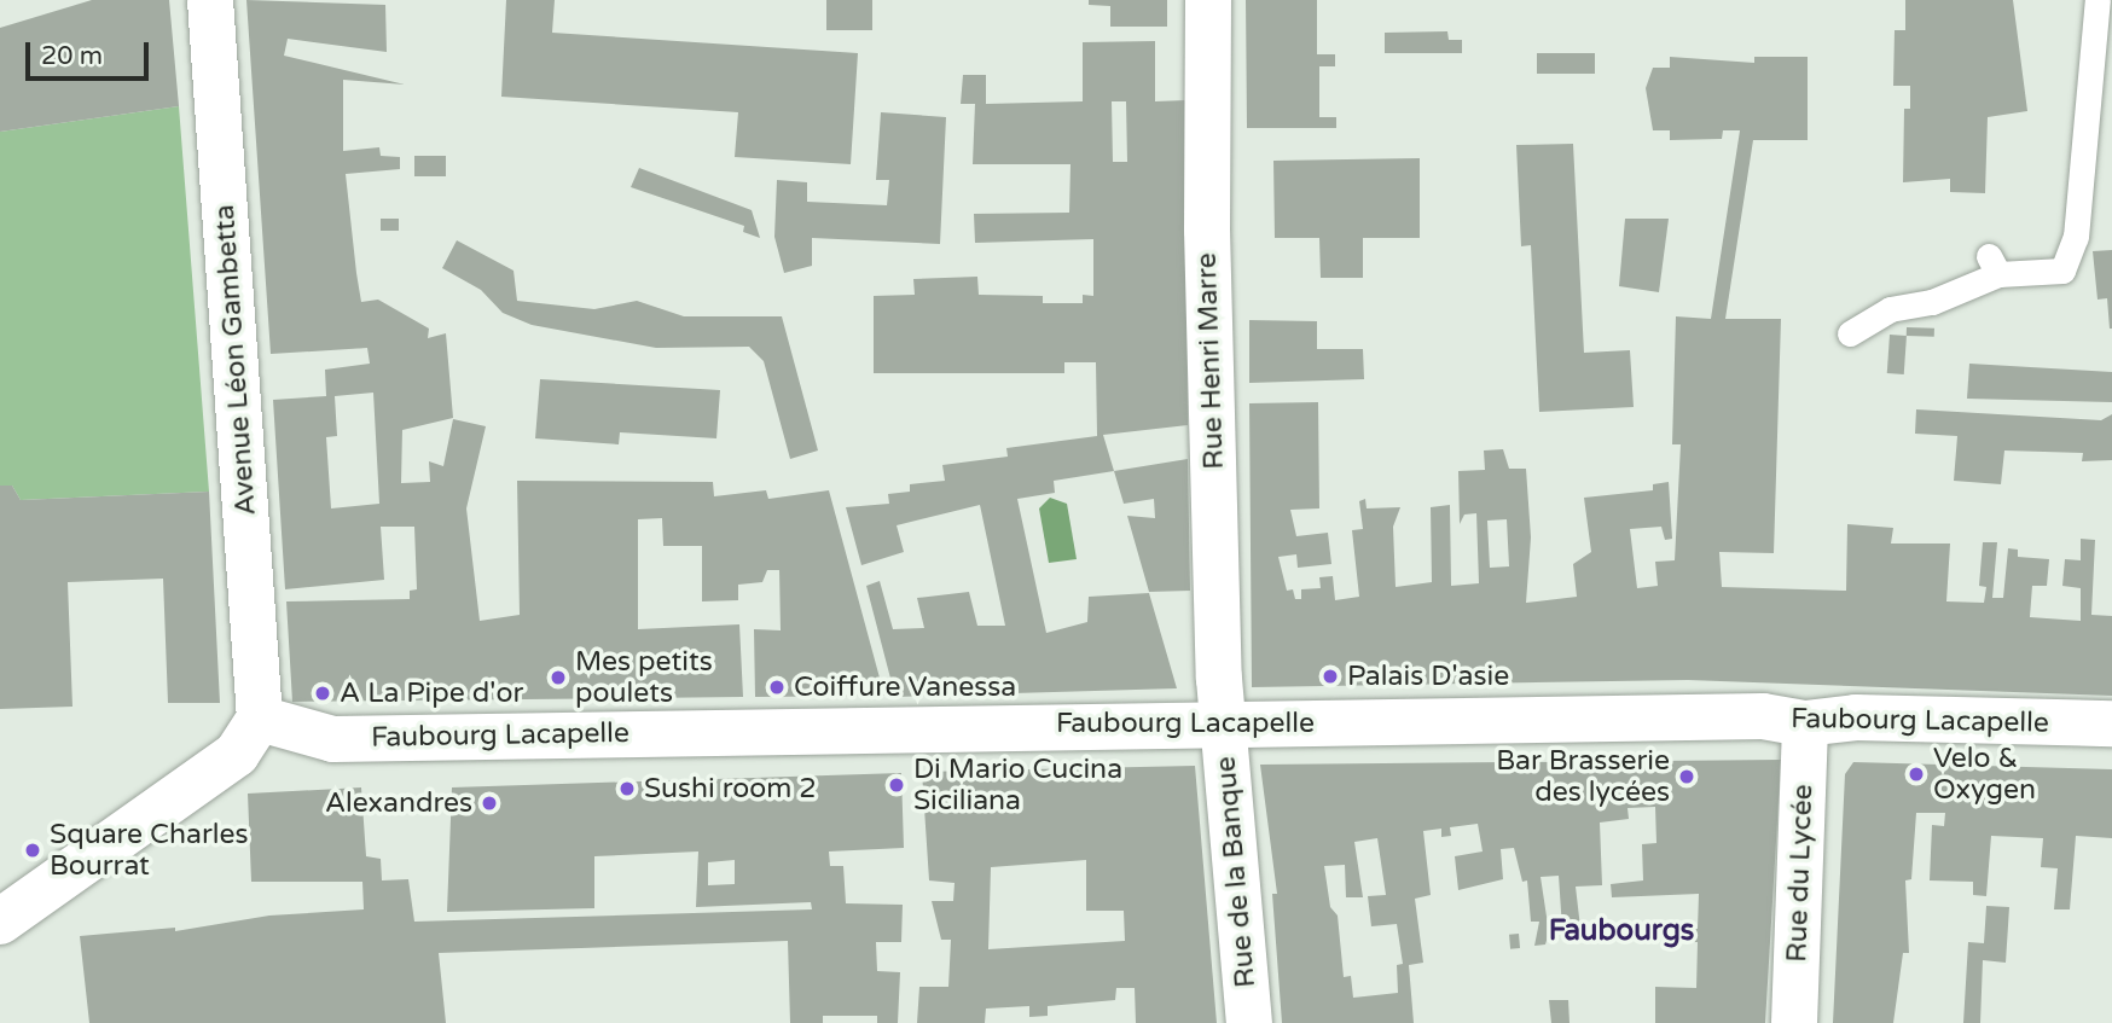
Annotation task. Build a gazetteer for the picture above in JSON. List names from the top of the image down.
{
  "streets": {
    "street": [
      "Avenue Léon Gambetta",
      "Rue Henri Marre",
      "Faubourg Lacapelle",
      "Rue de la Banque",
      "Rue du Lycée"
    ]
  },
  "crossings": [
    ["Avenue Léon Gambetta", "Faubourg Lacapelle"],
    ["Rue Henri Marre", "Faubourg Lacapelle"],
    ["Rue Henri Marre", "Rue de la Banque"],
    ["Faubourg Lacapelle", "Rue de la Banque"],
    ["Faubourg Lacapelle", "Rue du Lycée"]
  ],
  "districts": ["Faubourgs"],
  "places": [
    "Palais D'asie",
    "Mes petits poulets",
    "Coiffure Vanessa",
    "A La Pipe d'or",
    "Velo & Oxygen",
    "Bar Brasserie des lycées",
    "Di Mario Cucina Siciliana",
    "Sushi room 2",
    "Alexandres",
    "Square Charles Bourrat"
  ],
  "scale_bar": "20 m"
}
